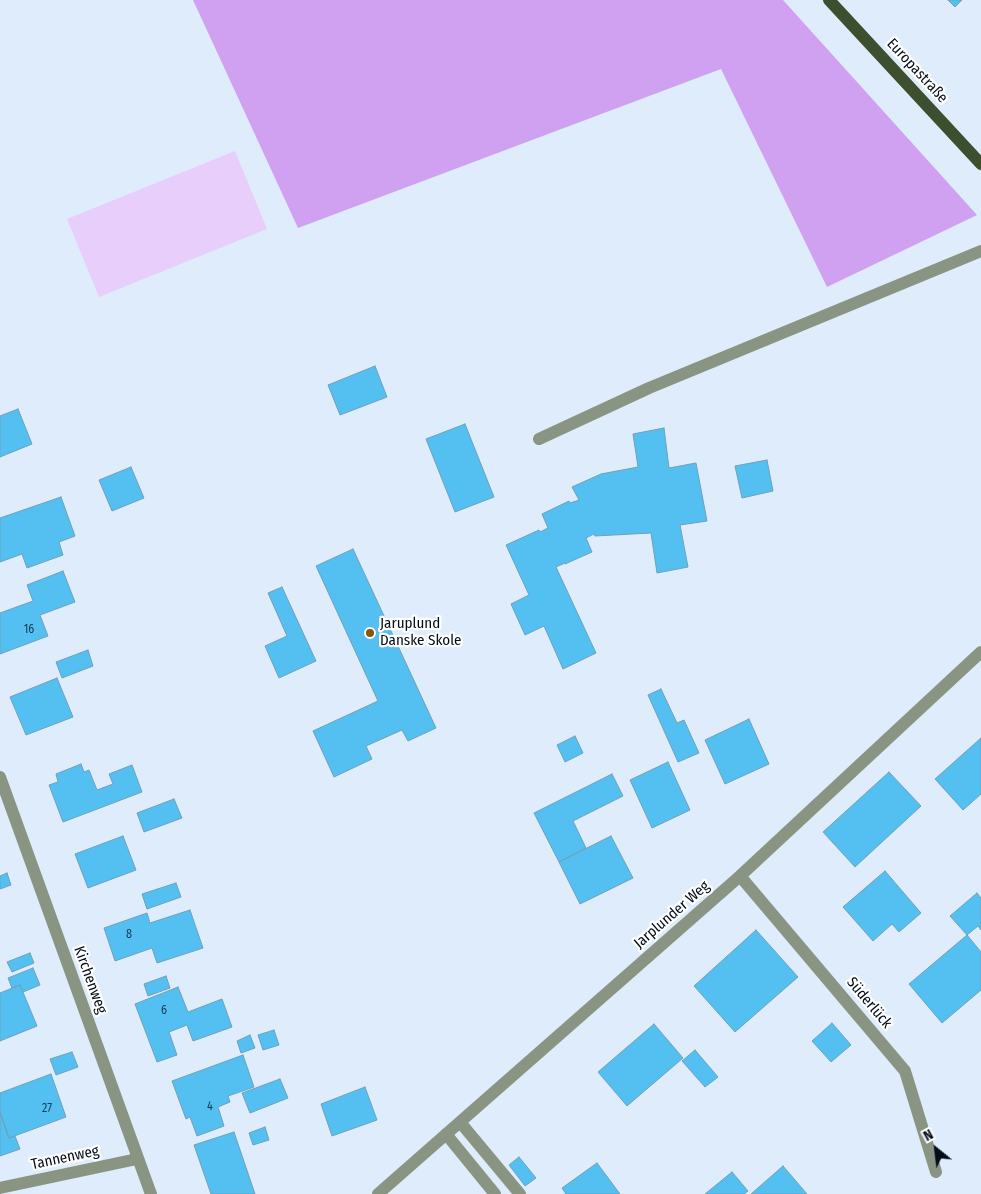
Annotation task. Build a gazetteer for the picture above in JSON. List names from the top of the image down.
{
  "streets": {
    "main road": ["Europastraße"],
    "street": [
      "Jarplunder Weg",
      "Kirchenweg",
      "Süderlück",
      "Tannenweg"
    ]
  },
  "crossings": [
    ["Jarplunder Weg", "Süderlück"],
    ["Kirchenweg", "Tannenweg"]
  ],
  "places": ["Jaruplund Danske Skole"],
  "house_numbers": [
    "16",
    "8",
    "6",
    "4",
    "27"
  ],
  "north": "top left"
}
